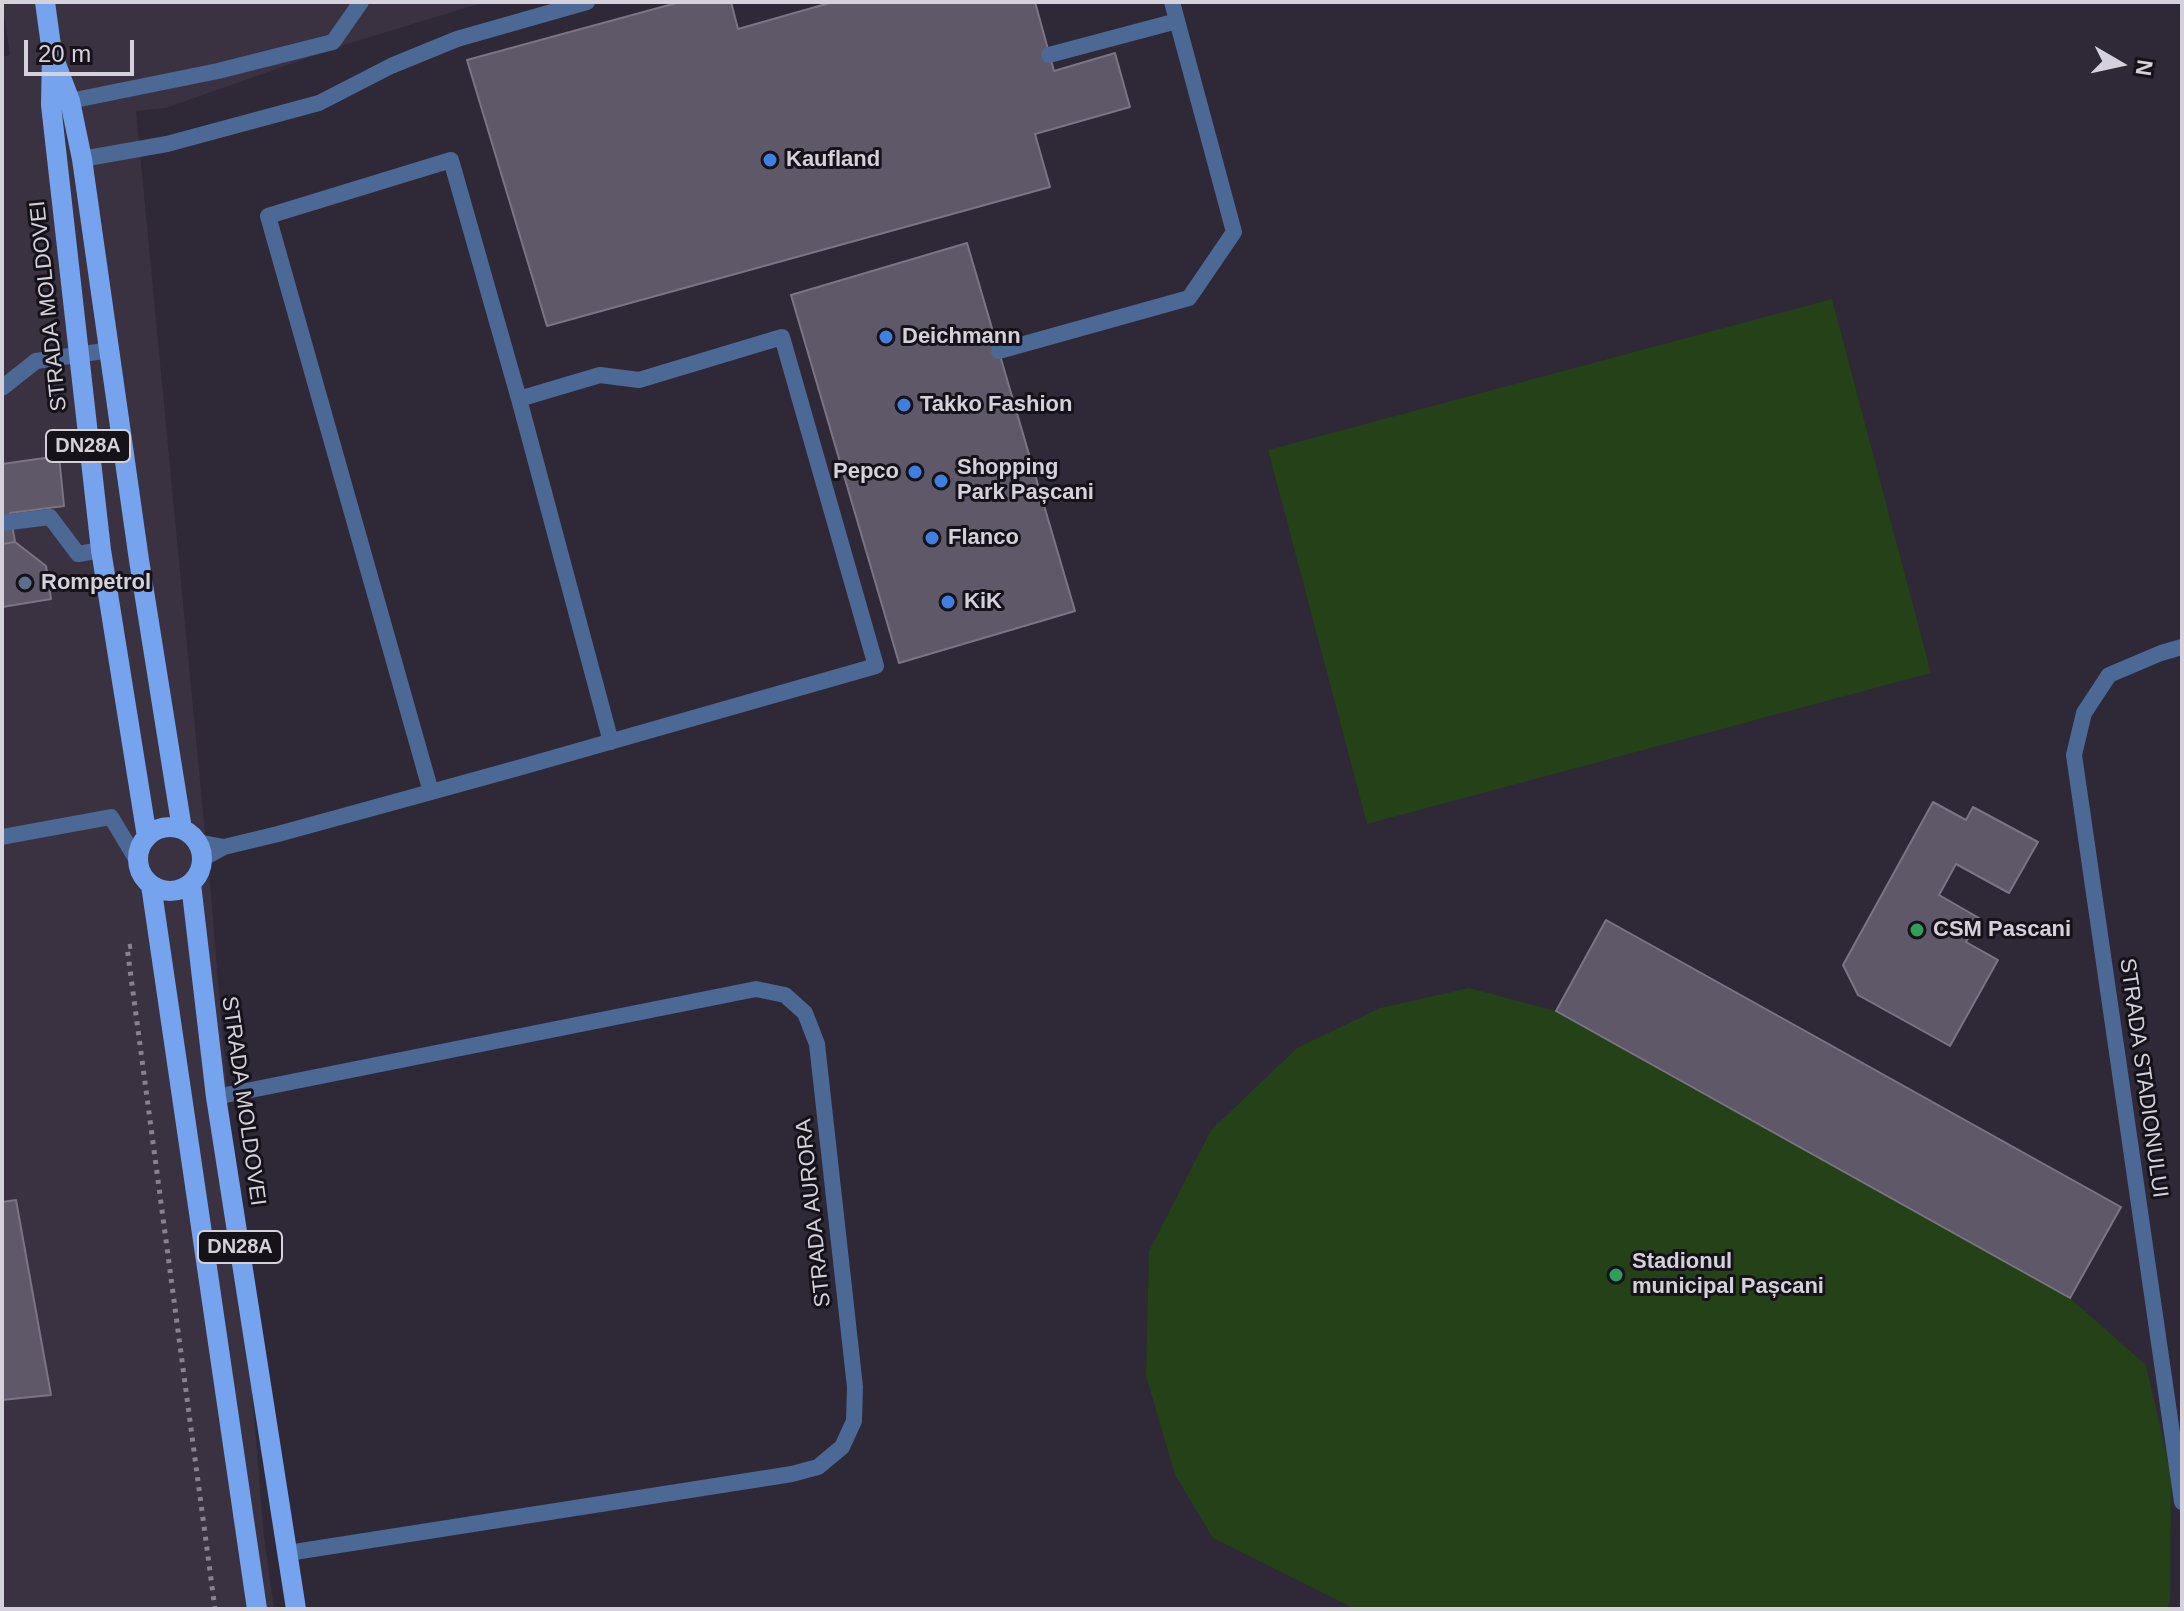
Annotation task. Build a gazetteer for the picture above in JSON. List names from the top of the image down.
{
  "streets": {
    "main road": ["STRADA MOLDOVEI", "DN28A"],
    "street": ["STRADA STADIONULUI", "STRADA AURORA"]
  },
  "crossings": [
    ["STRADA MOLDOVEI", "DN28A"],
    ["STRADA MOLDOVEI", "STRADA AURORA"]
  ],
  "places": [
    "Kaufland",
    "Deichmann",
    "Takko Fashion",
    "Pepco",
    "Shopping Park Pașcani",
    "Flanco",
    "Rompetrol",
    "KiK",
    "CSM Pascani",
    "Stadionul municipal Pașcani"
  ],
  "scale_bar": "20 m",
  "north": "right"
}
